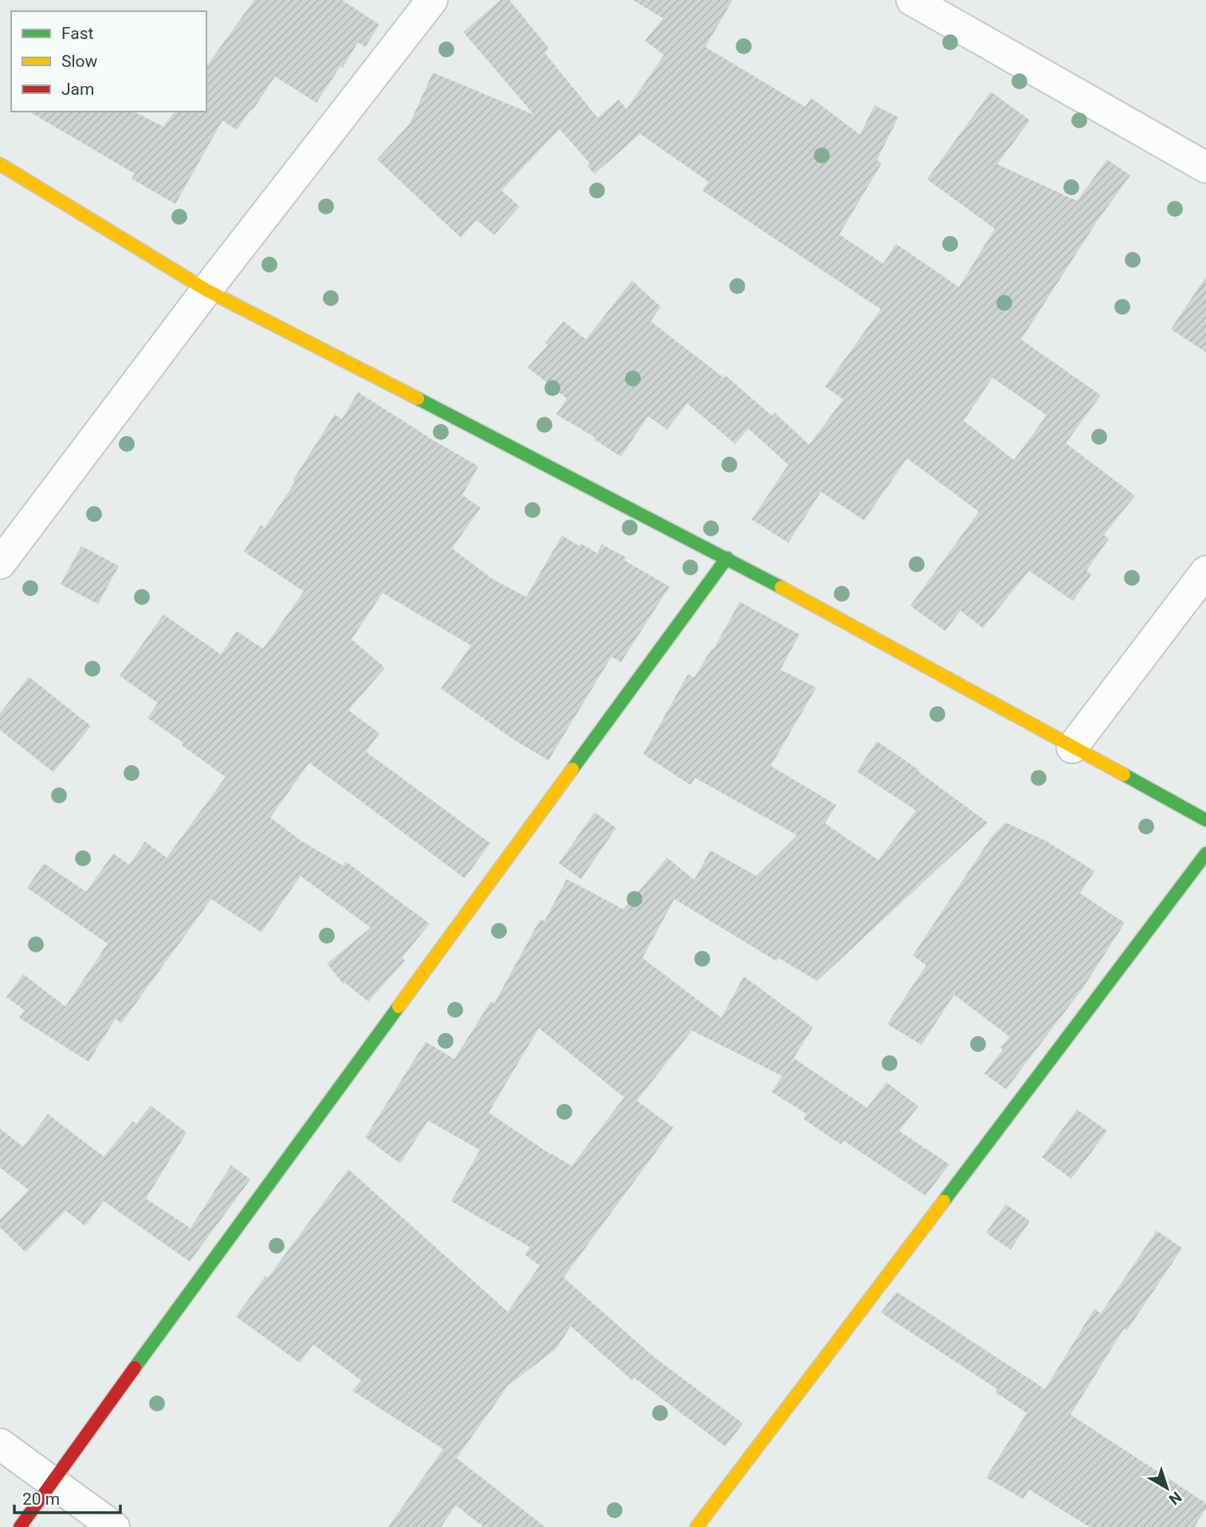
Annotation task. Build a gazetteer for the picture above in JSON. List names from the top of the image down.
{
  "legend": ["Fast", "Slow", "Jam"],
  "scale_bar": "20 m",
  "north": "bottom right"
}
